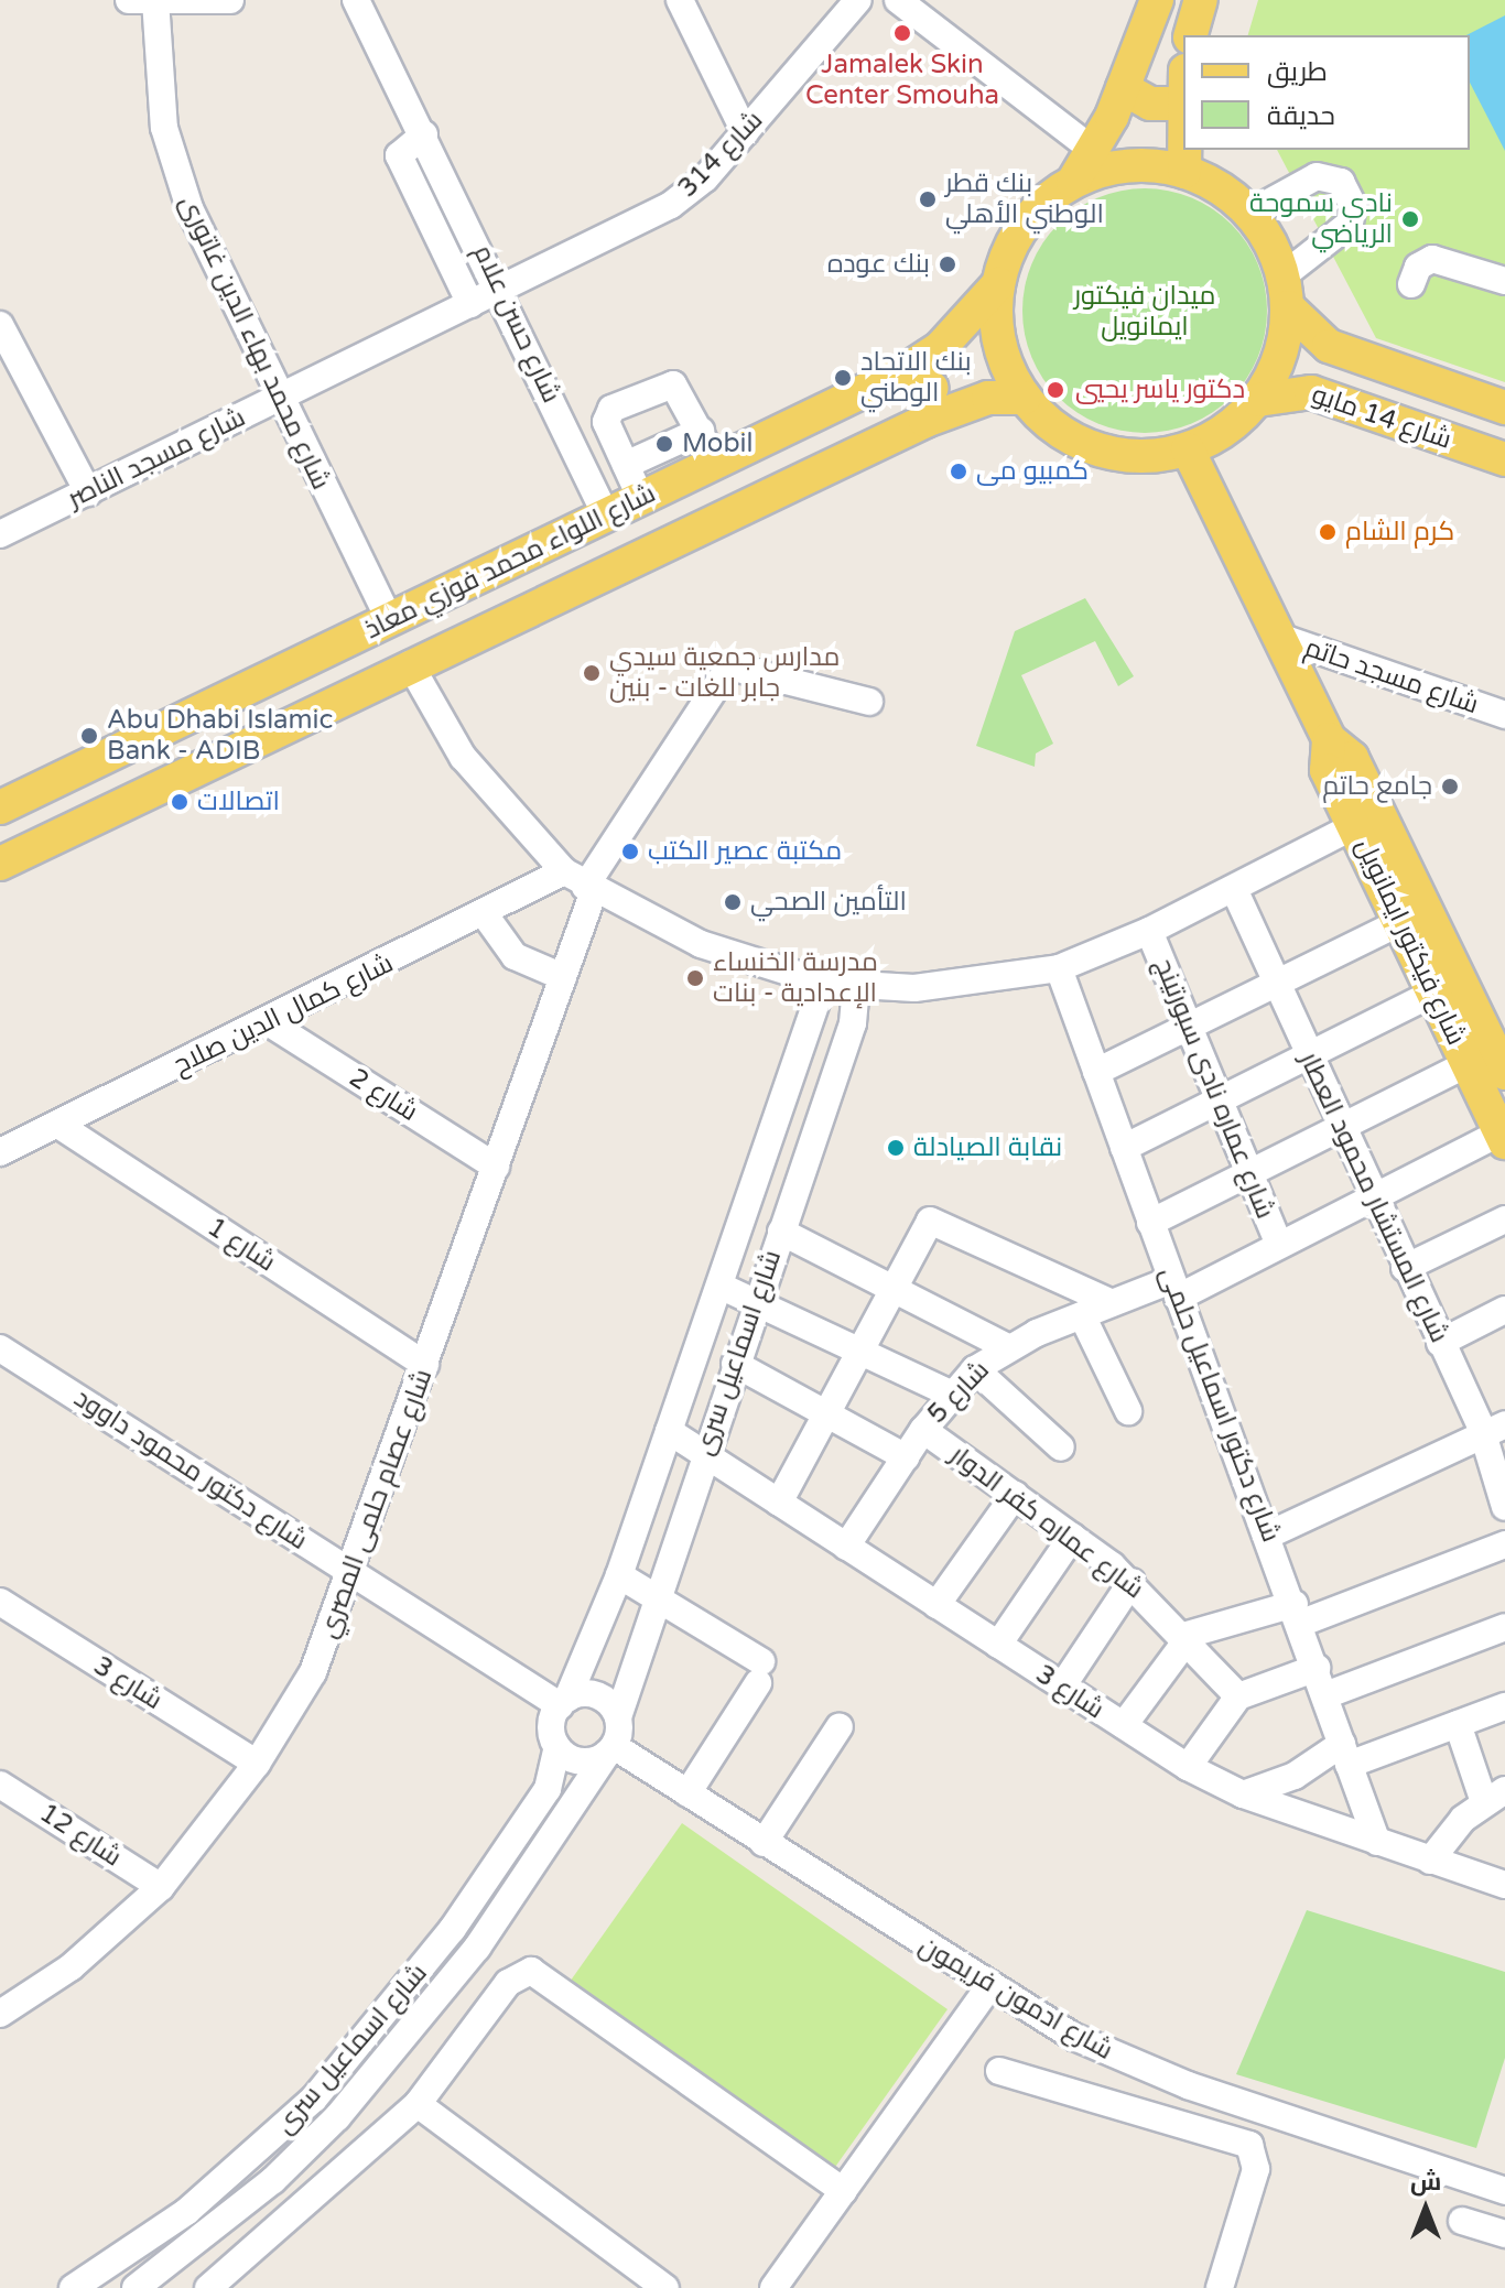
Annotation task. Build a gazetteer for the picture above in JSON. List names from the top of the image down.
{
  "streets": {
    "main road": ["شارع 14 مايو", "شارع اللواء محمد فوزي معاذ", "شارع فيكتور ايمانويل"],
    "street": [
      "شارع 314",
      "شارع حسن علام",
      "شارع محمد بهاء الدين غاتورى",
      "شارع مسجد الناصر",
      "شارع مسجد حاتم",
      "شارع كمال الدين صلاح",
      "شارع عماره نادى سبورتينج",
      "شارع 2",
      "شارع المستشار محمود العطار",
      "شارع 1",
      "شارع اسماعيل سرى",
      "شارع 5",
      "شارع دكتور اسماعيل حلمى",
      "شارع دكتور محمود داوود",
      "شارع عصام حلمى المصري",
      "شارع عماره كفر الدوار",
      "شارع 3",
      "شارع 12",
      "شارع ادمون فريمون"
    ]
  },
  "crossings": [
    ["شارع 314", "شارع حسن علام"],
    ["شارع 314", "شارع مسجد الناصر"],
    ["شارع حسن علام", "شارع مسجد الناصر"],
    ["شارع حسن علام", "شارع اللواء محمد فوزي معاذ"],
    ["شارع محمد بهاء الدين غاتورى", "شارع مسجد الناصر"],
    ["شارع محمد بهاء الدين غاتورى", "شارع اللواء محمد فوزي معاذ"],
    ["شارع 14 مايو", "شارع اللواء محمد فوزي معاذ"],
    ["شارع 14 مايو", "شارع فيكتور ايمانويل"],
    ["شارع اللواء محمد فوزي معاذ", "شارع فيكتور ايمانويل"],
    ["شارع مسجد حاتم", "شارع فيكتور ايمانويل"],
    ["شارع فيكتور ايمانويل", "شارع 5"],
    ["شارع كمال الدين صلاح", "شارع 2"],
    ["شارع كمال الدين صلاح", "شارع 1"],
    ["شارع كمال الدين صلاح", "شارع عصام حلمى المصري"],
    ["شارع عماره نادى سبورتينج", "شارع 5"],
    ["شارع 2", "شارع عصام حلمى المصري"],
    ["شارع المستشار محمود العطار", "شارع 5"],
    ["شارع 1", "شارع عصام حلمى المصري"],
    ["شارع اسماعيل سرى", "شارع دكتور محمود داوود"],
    ["شارع اسماعيل سرى", "شارع 3"],
    ["شارع اسماعيل سرى", "شارع ادمون فريمون"],
    ["شارع 5", "شارع دكتور اسماعيل حلمى"],
    ["شارع 5", "شارع عماره كفر الدوار"],
    ["شارع 5", "شارع 3"],
    ["شارع دكتور اسماعيل حلمى", "شارع 3"],
    ["شارع دكتور محمود داوود", "شارع عصام حلمى المصري"],
    ["شارع دكتور محمود داوود", "شارع ادمون فريمون"],
    ["شارع عصام حلمى المصري", "شارع 3"],
    ["شارع عصام حلمى المصري", "شارع 12"]
  ],
  "parks": ["ميدان فيكتور ايمانويل"],
  "places": [
    "Jamalek Skin Center Smouha",
    "بنك قطر الوطني الأهلي",
    "نادي سموحة الرياضي",
    "بنك عوده",
    "بنك الاتحاد الوطني",
    "دكتور ياسر يحيي",
    "Mobil",
    "كمبيو مى",
    "كرم الشام",
    "مدارس جمعية سيدي جابر للغات - بنين",
    "Abu Dhabi Islamic Bank - ADIB",
    "جامع حاتم",
    "اتصالات",
    "مكتبة عصير الكتب",
    "التأمين الصحي",
    "مدرسة الخنساء الإعدادية - بنات",
    "نقابة الصيادلة"
  ],
  "legend": ["طريق", "حديقة"],
  "north": "top"
}
